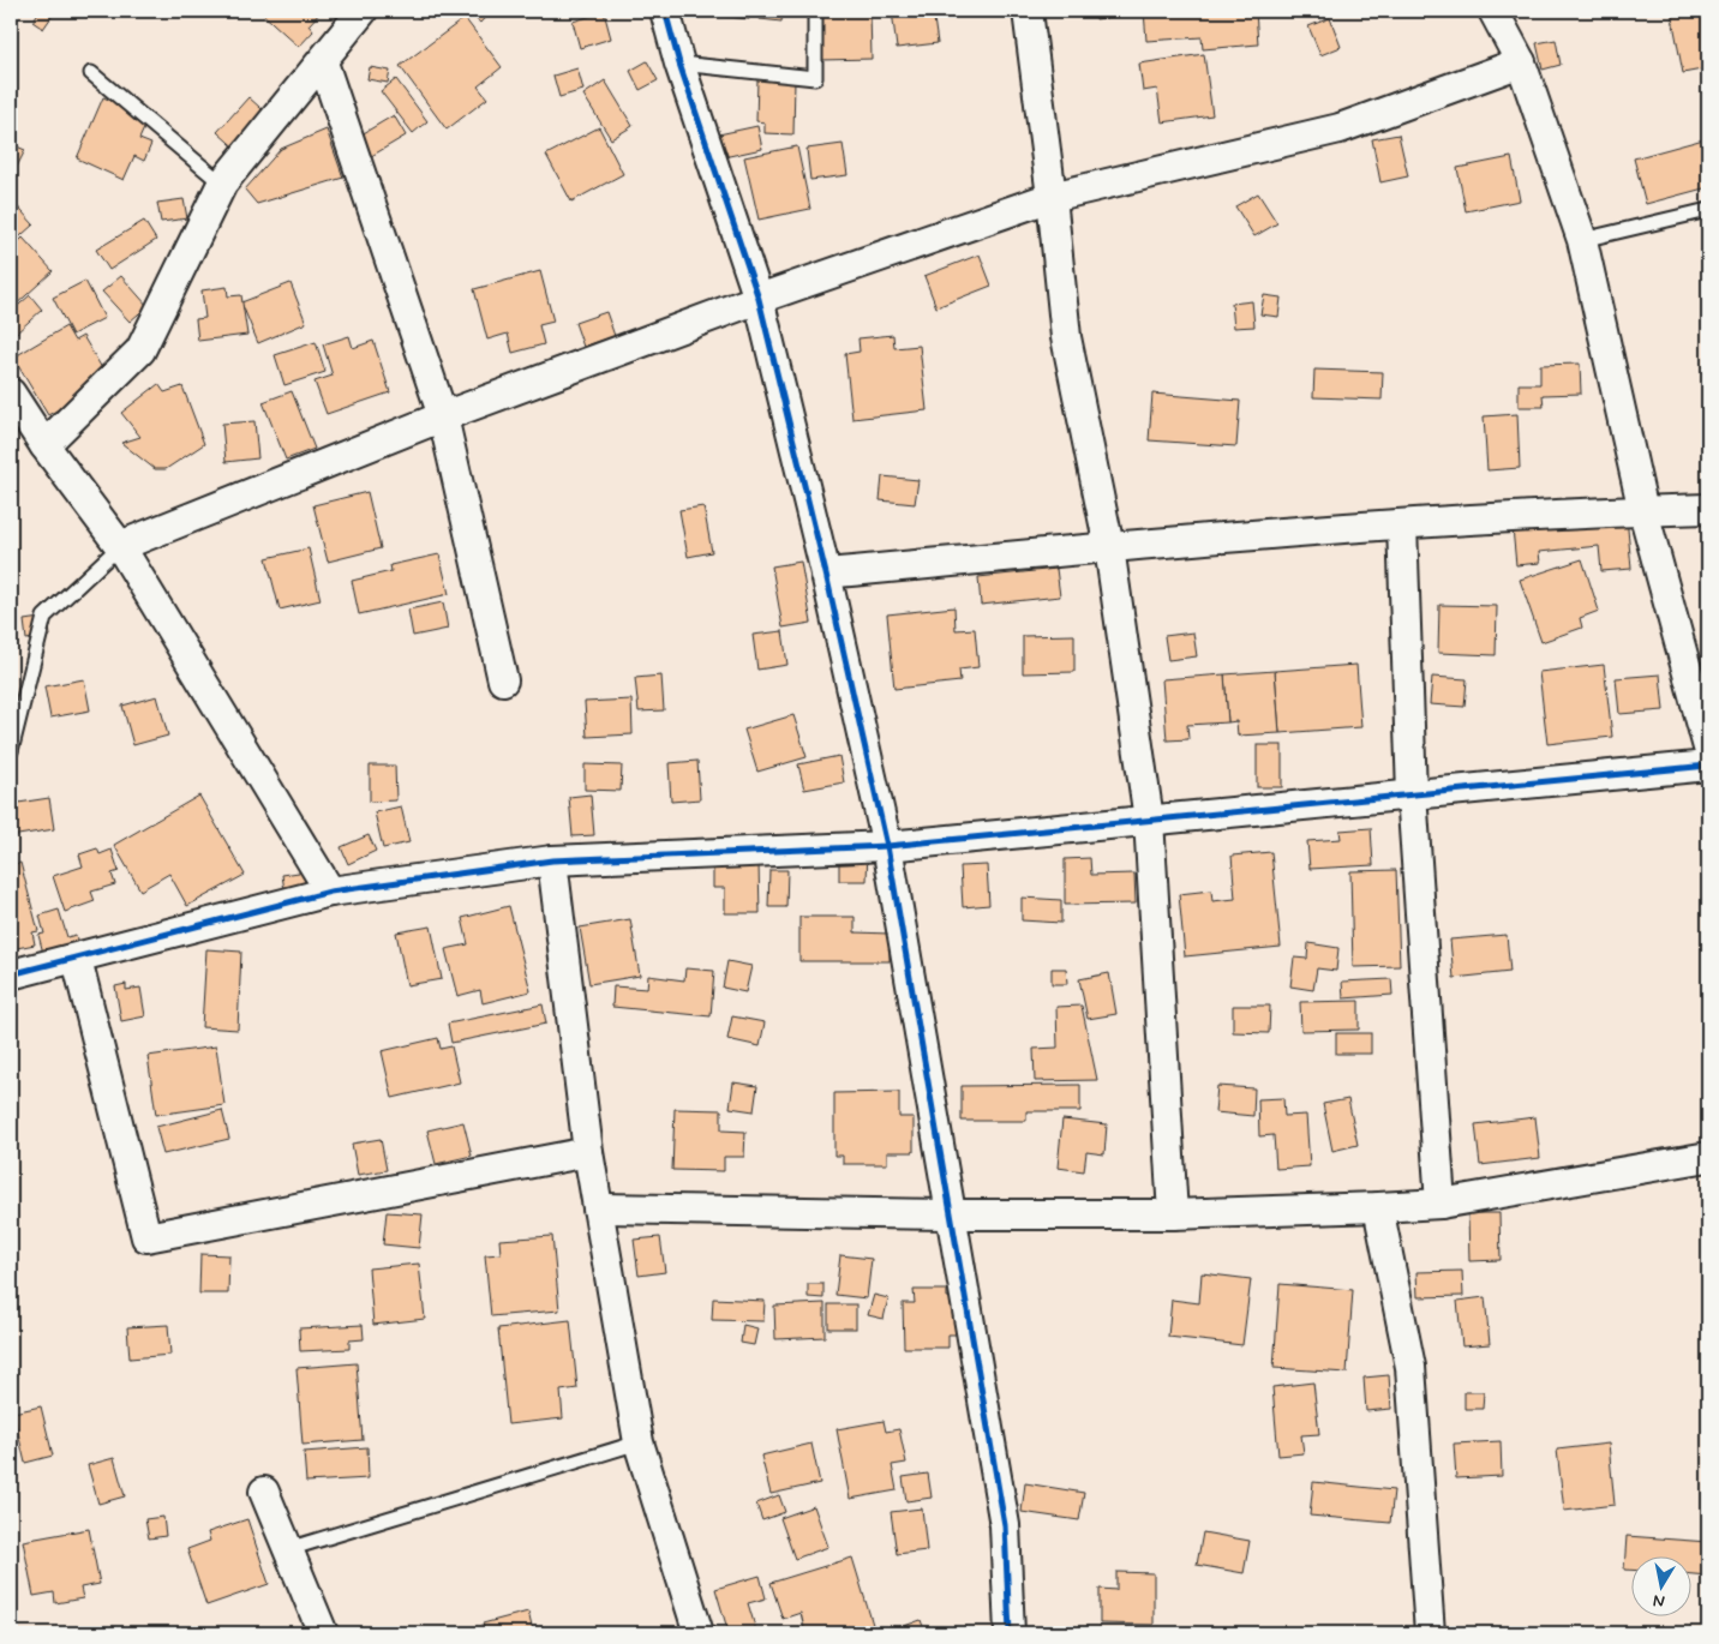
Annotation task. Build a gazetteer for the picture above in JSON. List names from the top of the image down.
{
  "north": "bottom"
}
